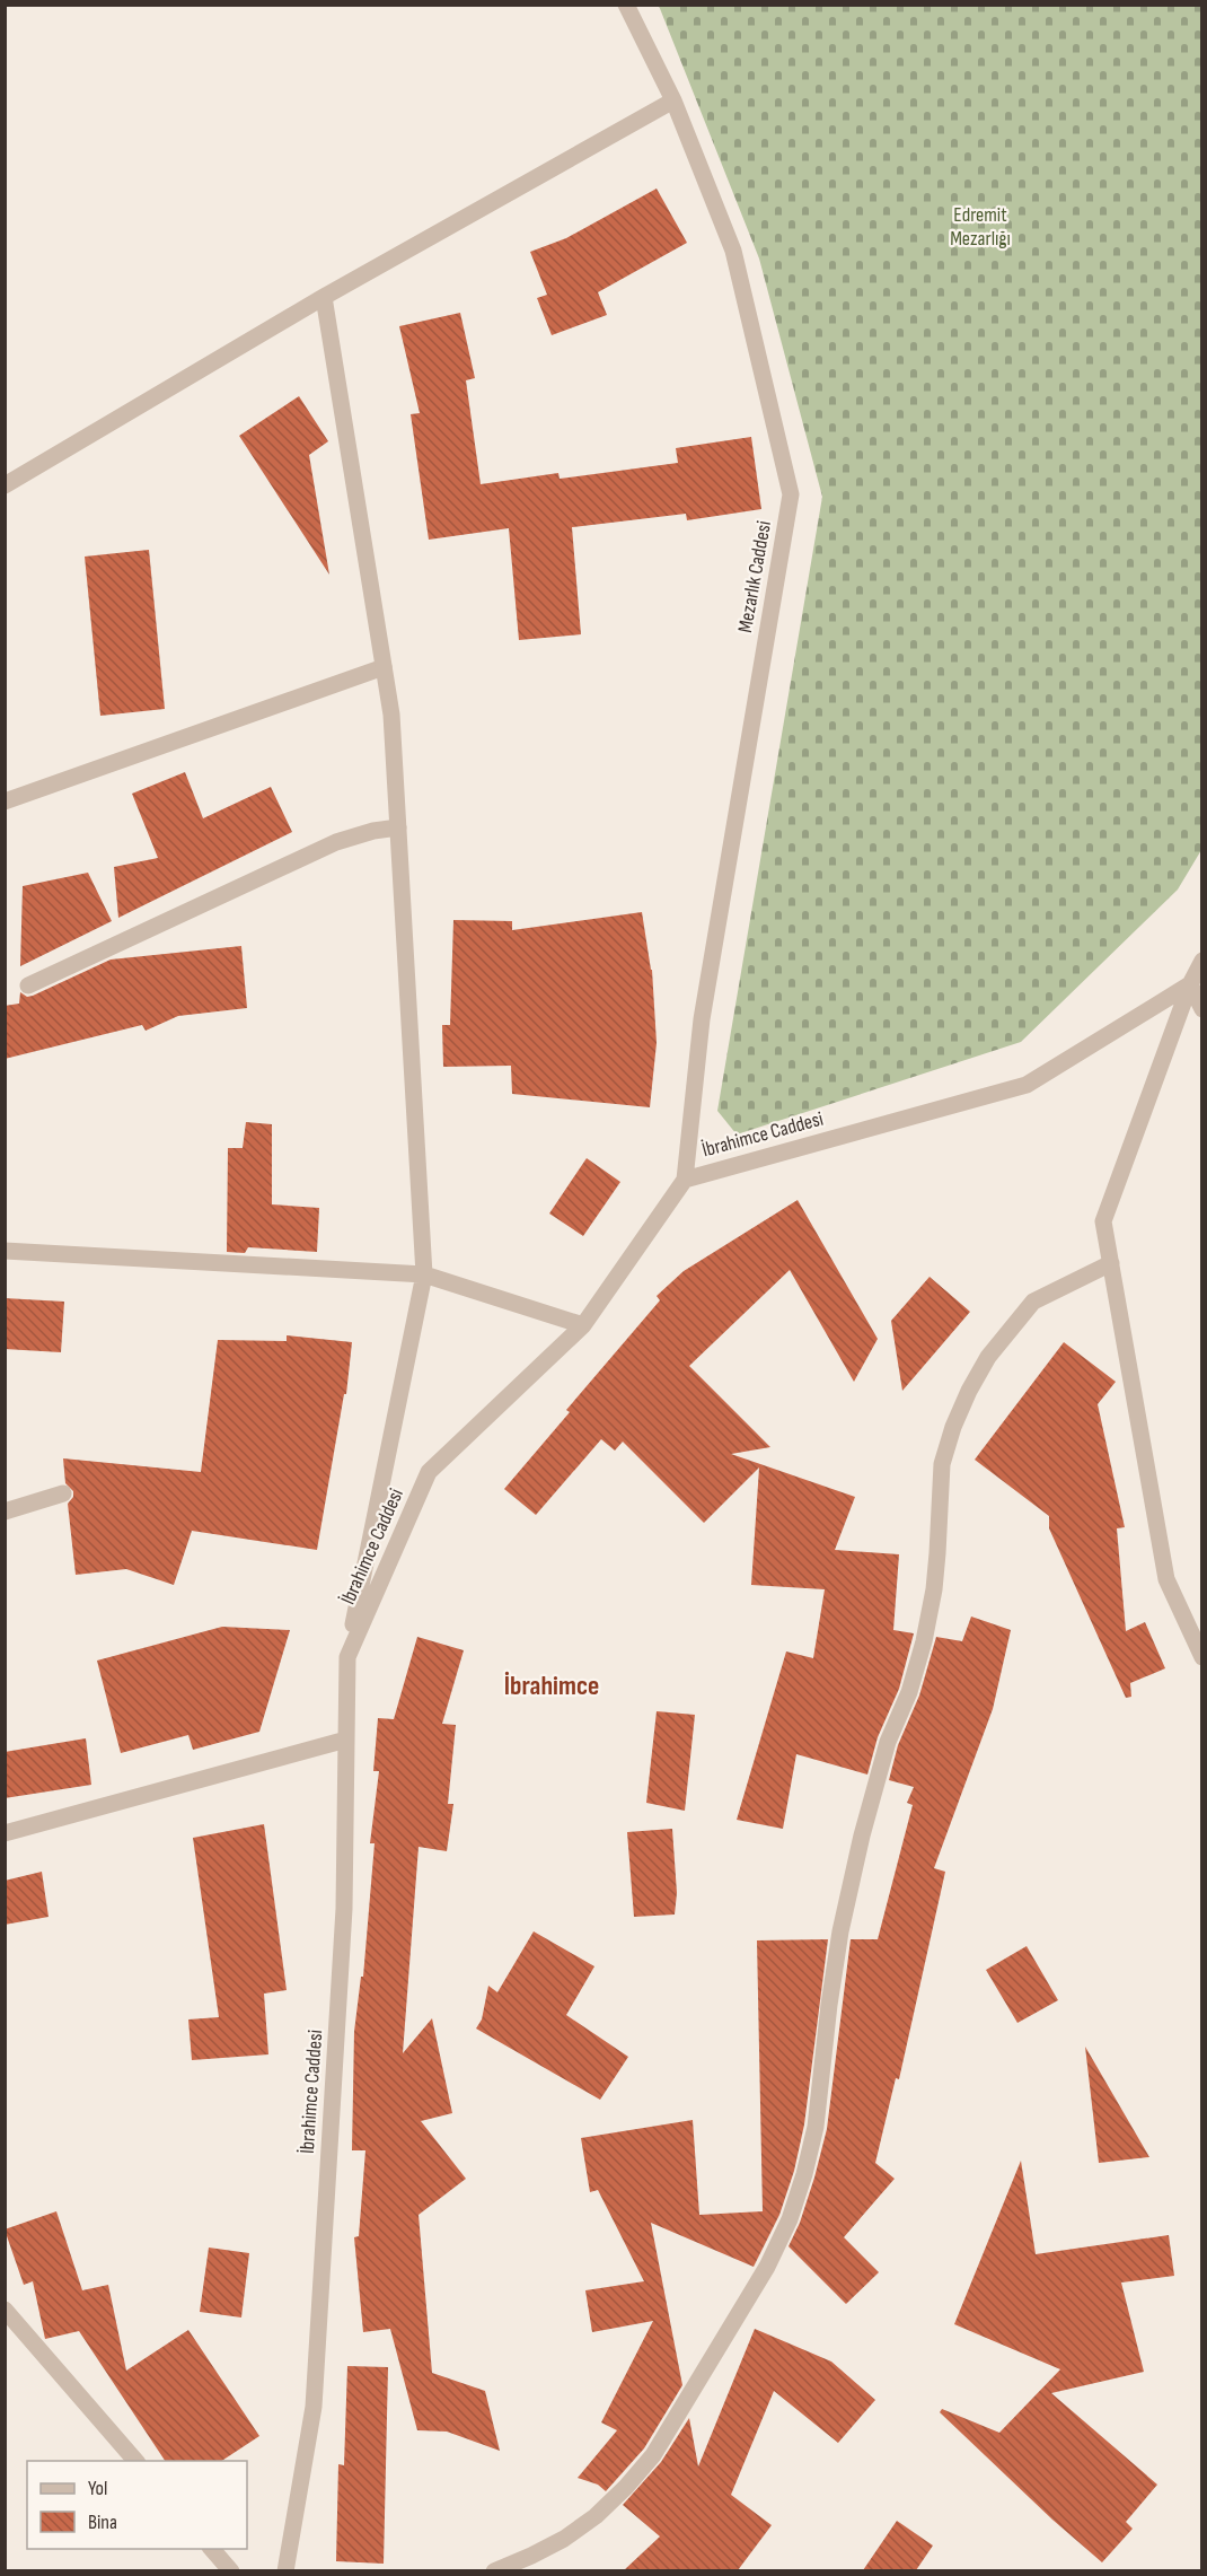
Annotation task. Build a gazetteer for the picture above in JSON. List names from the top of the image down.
{
  "streets": {
    "street": ["Mezarlık Caddesi", "İbrahimce Caddesi"]
  },
  "crossings": [
    ["Mezarlık Caddesi", "İbrahimce Caddesi"]
  ],
  "districts": ["İbrahimce"],
  "parks": ["Edremit Mezarlığı"],
  "legend": ["Yol", "Bina"]
}
